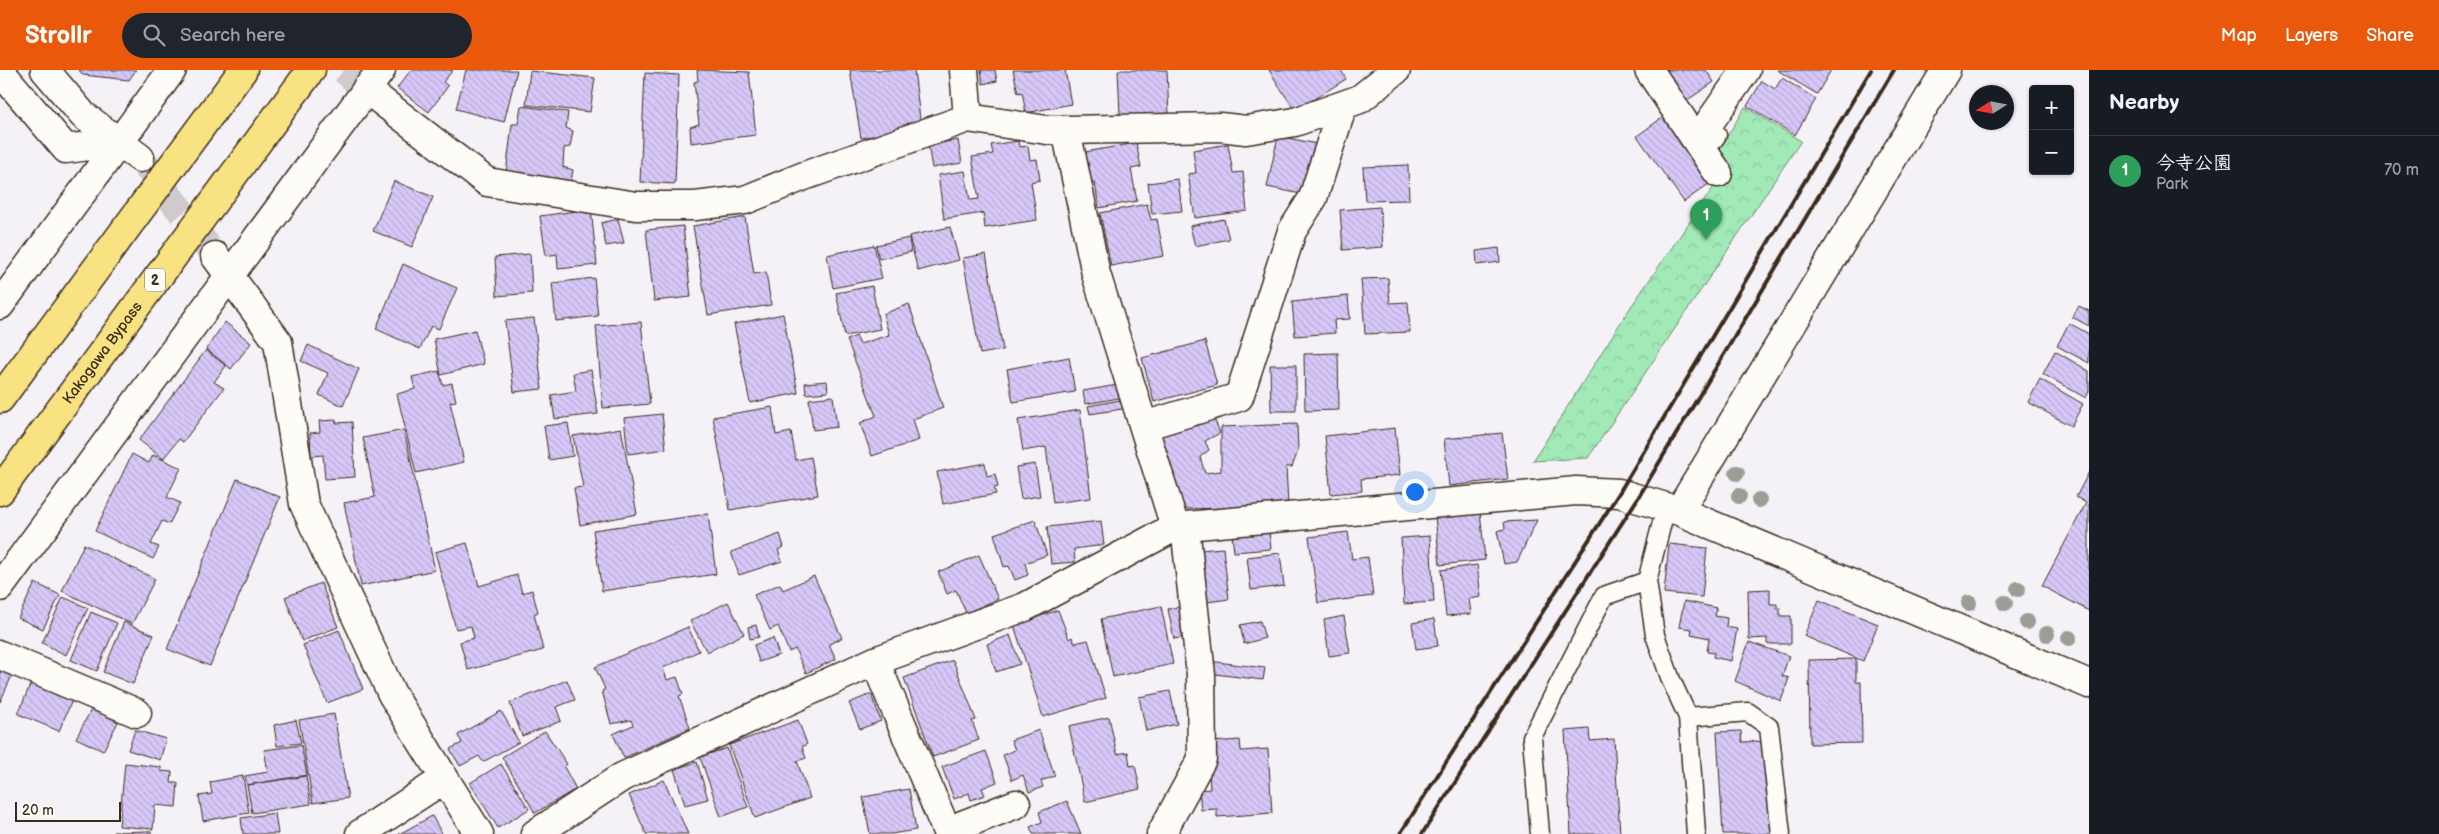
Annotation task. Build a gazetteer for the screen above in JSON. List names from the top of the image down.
{
  "streets": {
    "highway": ["2", "Kakogawa Bypass"]
  },
  "scale_bar": "20 m",
  "north": "left",
  "page": {
    "header": "Strollr",
    "search": "Search here",
    "nav": ["Map", "Layers", "Share"],
    "heading": "Nearby",
    "map_buttons": ["+", "−"],
    "list": [
      {
        "mark": "1",
        "name": "今寺公園",
        "note": "Park",
        "value": "70 m"
      }
    ],
    "pins": "1",
    "scale": "20 m"
  }
}
